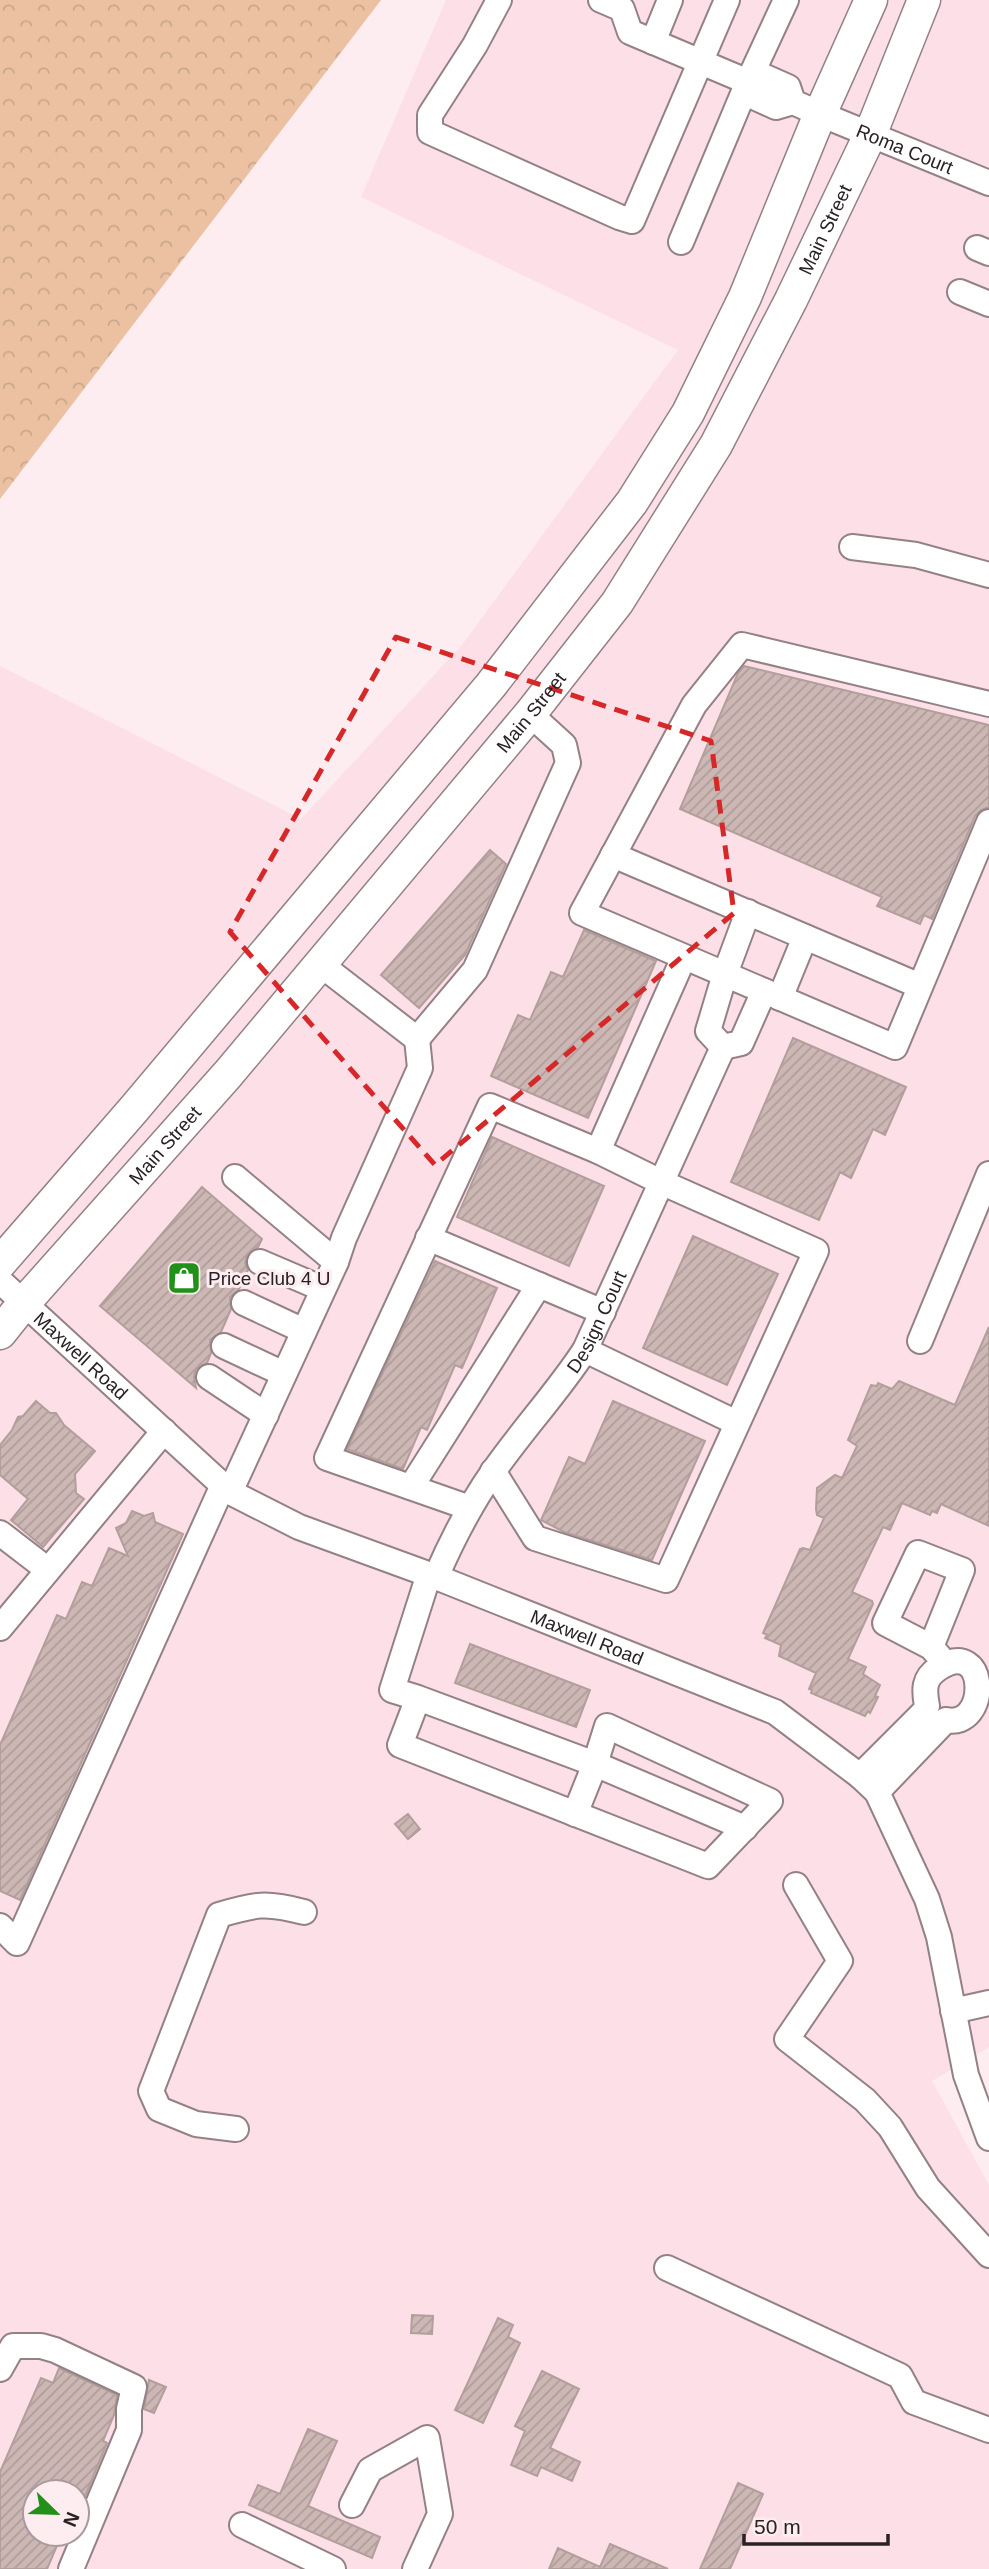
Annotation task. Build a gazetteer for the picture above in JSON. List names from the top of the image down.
{
  "streets": {
    "main road": ["Main Street"],
    "street": ["Roma Court", "Design Court", "Maxwell Road"]
  },
  "crossings": [
    ["Roma Court", "Main Street"],
    ["Main Street", "Maxwell Road"],
    ["Design Court", "Maxwell Road"]
  ],
  "places": {
    "shop": ["Price Club 4 U"]
  },
  "scale_bar": "50 m",
  "north": "bottom right"
}
